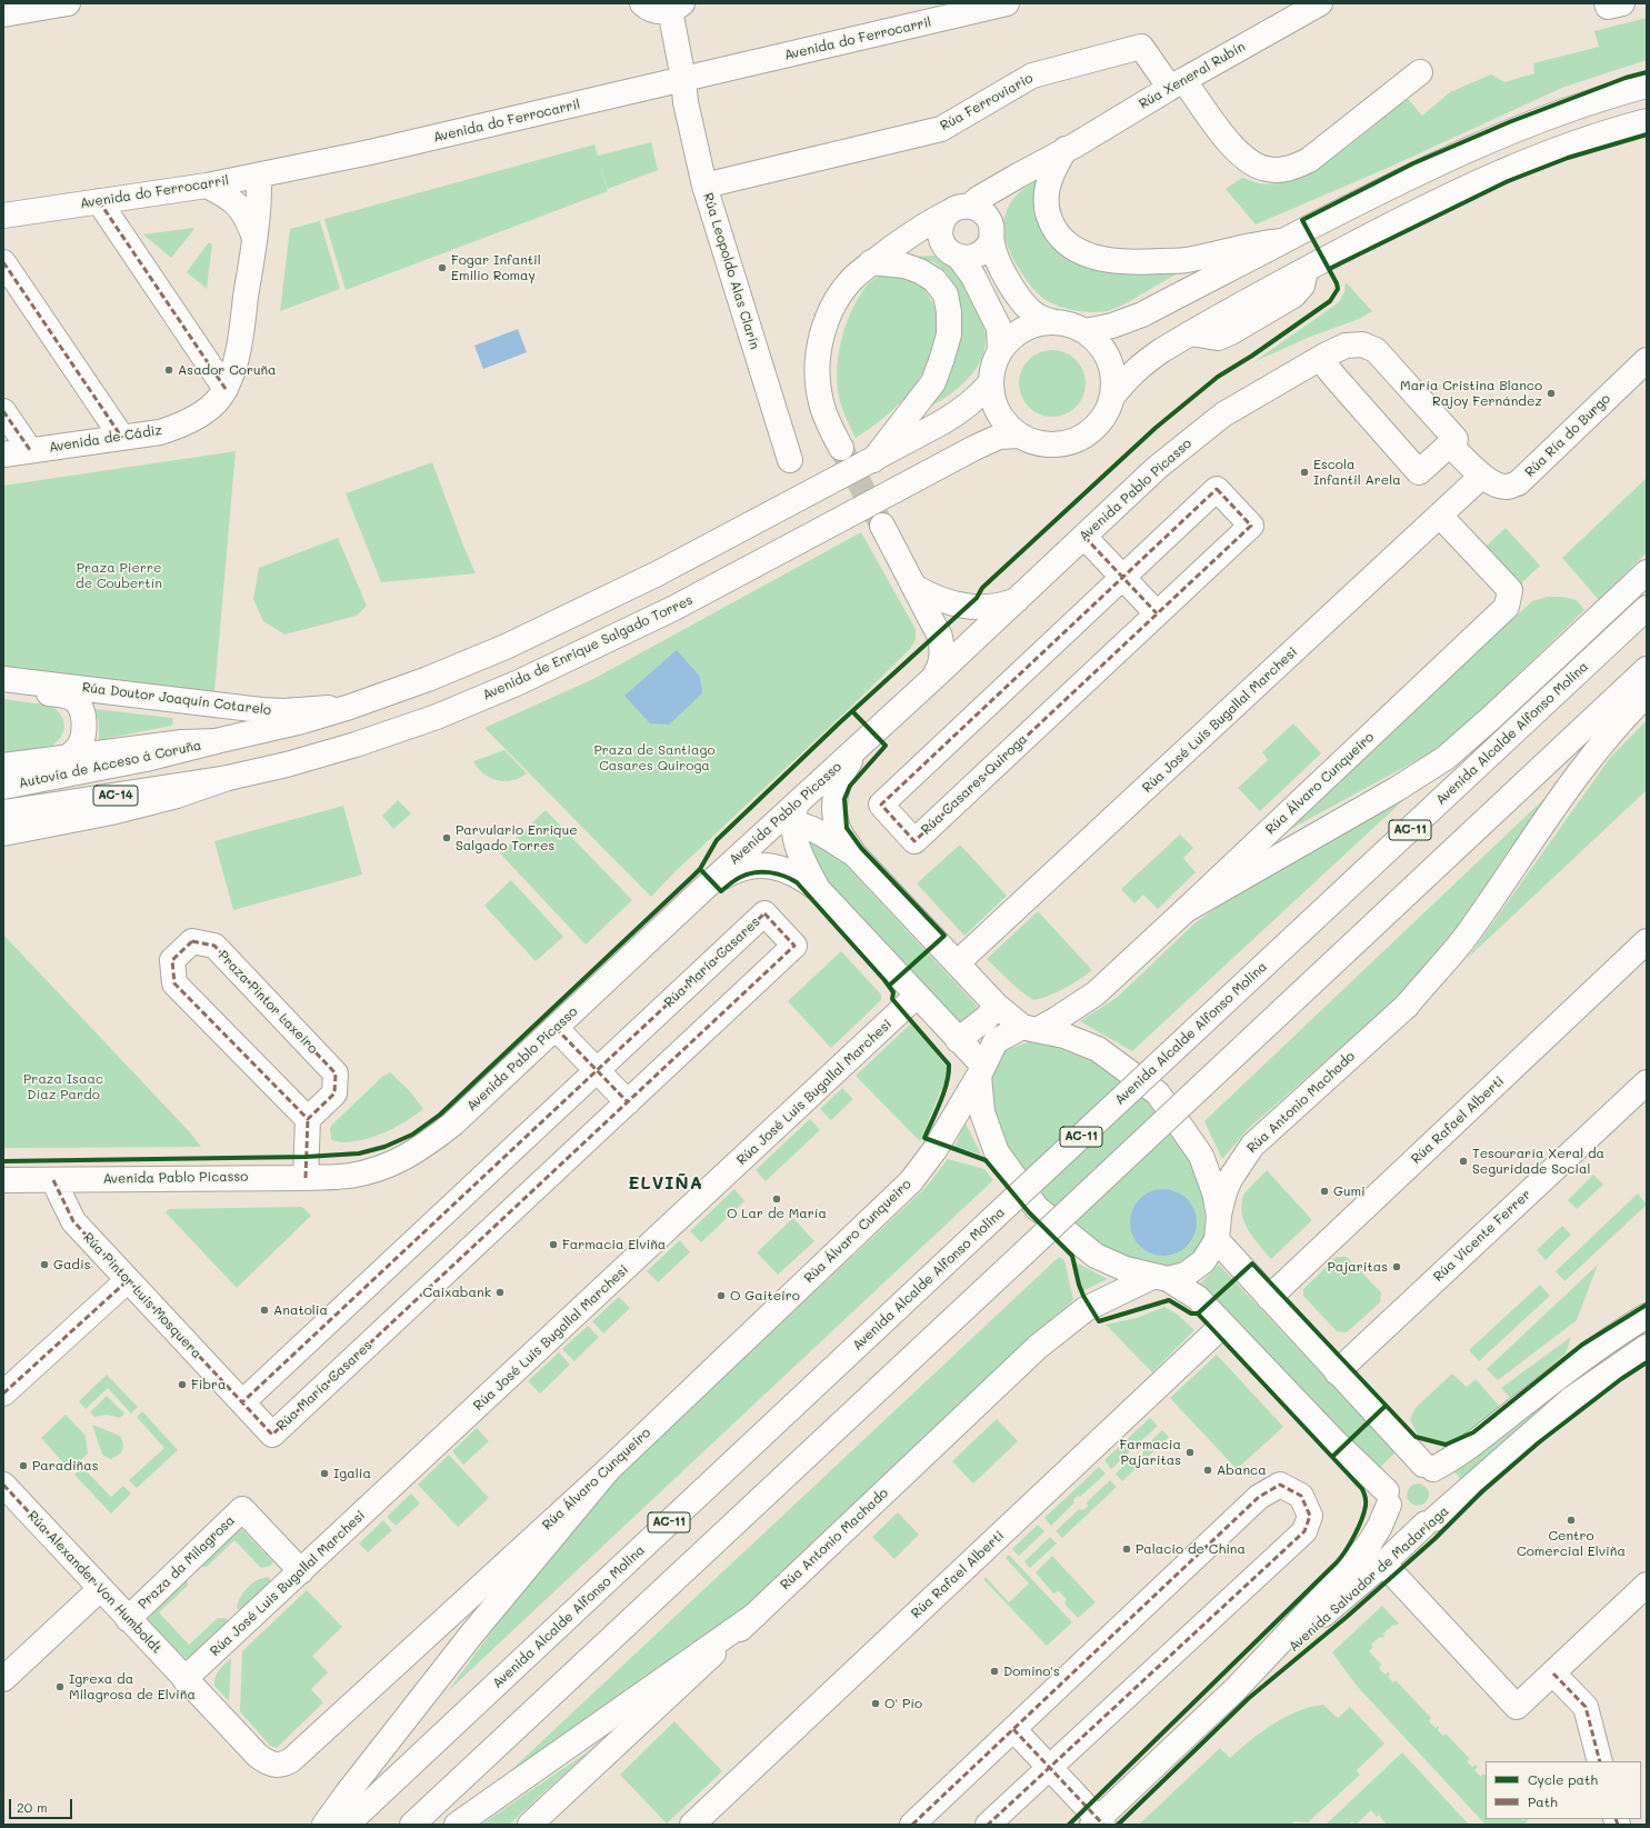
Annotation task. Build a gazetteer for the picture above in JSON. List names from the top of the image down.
{
  "streets": {
    "main road": [
      "Avenida do Ferrocarril",
      "Rúa Xeneral Rubín",
      "Rúa Ferroviario",
      "Rúa Leopoldo Alas Clarín",
      "Rúa Ría do Burgo",
      "Avenida de Cádiz",
      "Avenida Pablo Picasso",
      "Avenida de Enrique Salgado Torres",
      "Rúa Doutor Joaquín Cotarelo",
      "Rúa José Luis Bugallal Marchesi",
      "Avenida Alcalde Alfonso Molina",
      "Autovía de Acceso á Coruña",
      "Rúa Álvaro Cunqueiro",
      "Rúa Casares Quiroga",
      "AC-14",
      "AC-11",
      "Rúa María Casares",
      "Praza Pintor Laxeiro",
      "Rúa Antonio Machado",
      "Rúa Rafael Alberti",
      "Rúa Vicente Ferrer",
      "Rúa Pintor Luis Mosquera",
      "Praza da Milagrosa",
      "Avenida Salvador de Madariaga",
      "Rúa Alexander Von Humboldt"
    ]
  },
  "crossings": [
    ["Avenida do Ferrocarril", "Rúa Leopoldo Alas Clarín"],
    ["Avenida do Ferrocarril", "Avenida de Cádiz"],
    ["Rúa Xeneral Rubín", "Rúa Ferroviario"],
    ["Rúa Ferroviario", "Rúa Leopoldo Alas Clarín"],
    ["Rúa Ría do Burgo", "Avenida Pablo Picasso"],
    ["Rúa Ría do Burgo", "Rúa José Luis Bugallal Marchesi"],
    ["Avenida Pablo Picasso", "Rúa Pintor Luis Mosquera"],
    ["Avenida de Enrique Salgado Torres", "Autovía de Acceso á Coruña"],
    ["Rúa José Luis Bugallal Marchesi", "Rúa Álvaro Cunqueiro"],
    ["Rúa José Luis Bugallal Marchesi", "Praza da Milagrosa"],
    ["Rúa José Luis Bugallal Marchesi", "Rúa Alexander Von Humboldt"],
    ["Rúa Álvaro Cunqueiro", "Rúa Alexander Von Humboldt"],
    ["Rúa María Casares", "Rúa Pintor Luis Mosquera"],
    ["Praza da Milagrosa", "Rúa Alexander Von Humboldt"]
  ],
  "districts": ["ELVIÑA"],
  "parks": ["Praza Pierre de Coubertín", "Praza de Santiago Casares Quiroga", "Praza Isaac Díaz Pardo"],
  "places": [
    "Fogar Infantil Emilio Romay",
    "Asador Coruña",
    "María Cristina Blanco Rajoy Fernández",
    "Escola Infantil Arela",
    "Parvulario Enrique Salgado Torres",
    "Tesouraría Xeral da Seguridade Social",
    "Gumi",
    "O Lar de María",
    "Farmacia Elviña",
    "Gadis",
    "Pajaritas",
    "Caixabank",
    "O Gaiteiro",
    "Anatolia",
    "Fibra",
    "Farmacia Pajaritas",
    "Paradiñas",
    "Abanca",
    "Igalia",
    "Centro Comercial Elviña",
    "Palacio de China",
    "Domino's",
    "Igrexa da Milagrosa de Elviña",
    "O' Pío"
  ],
  "legend": ["Cycle path", "Path"],
  "scale_bar": "20 m"
}
